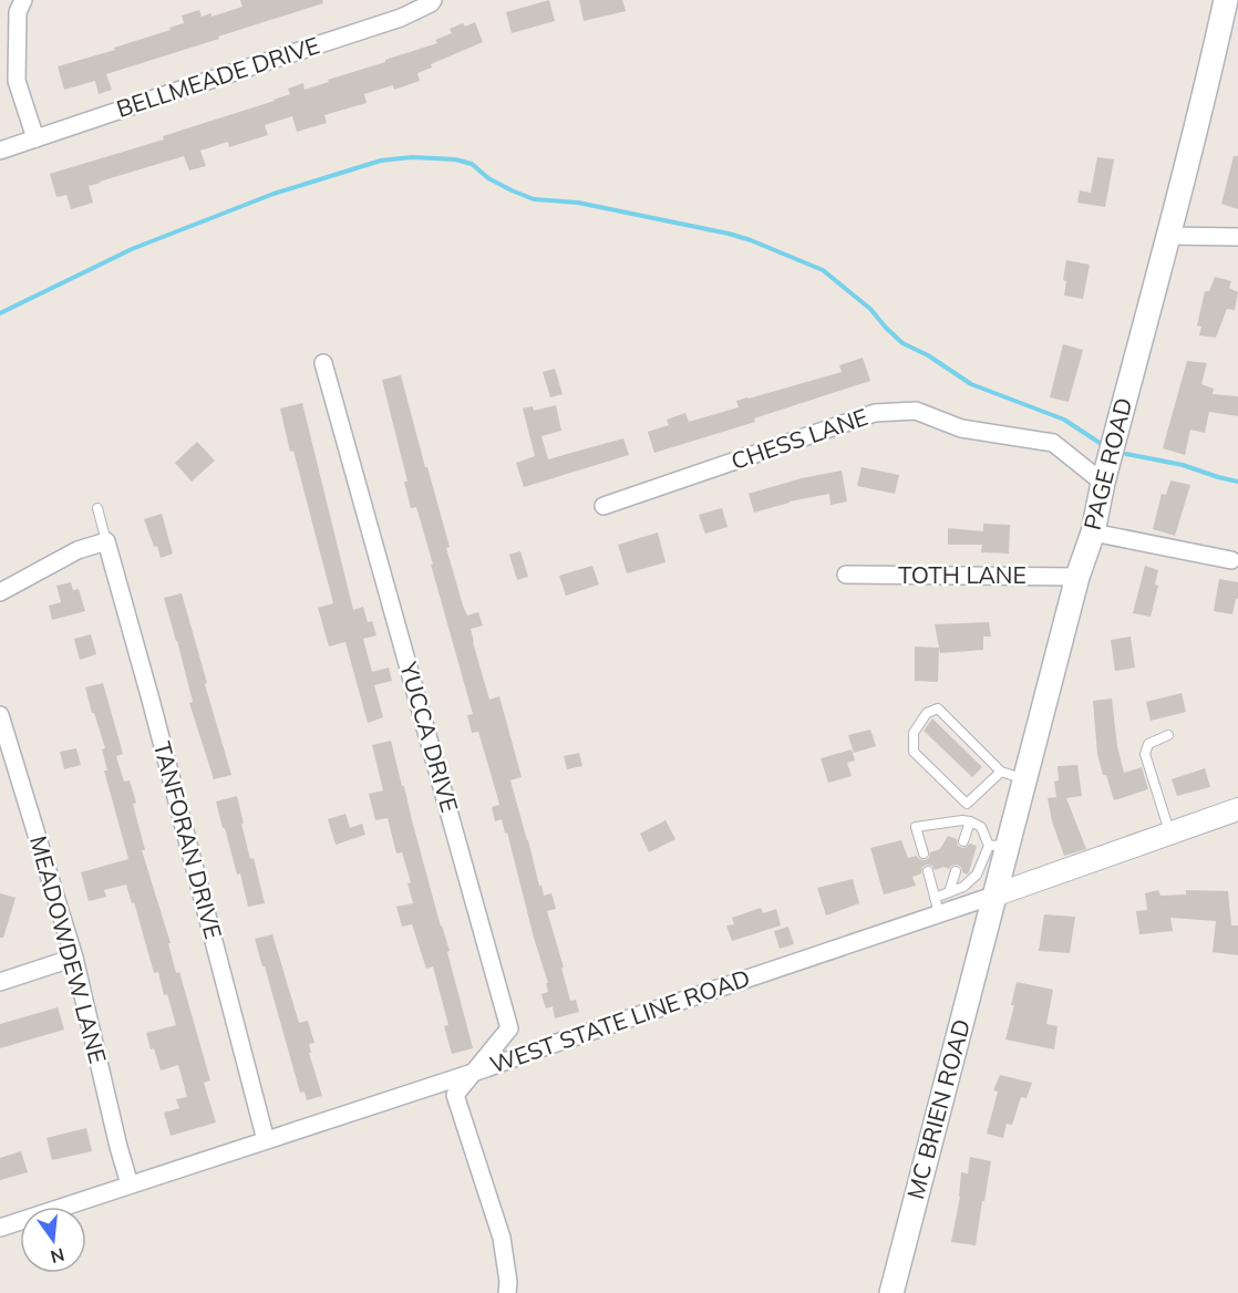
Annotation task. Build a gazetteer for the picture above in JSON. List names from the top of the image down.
{
  "streets": {
    "main road": ["PAGE ROAD", "MC BRIEN ROAD"],
    "street": [
      "BELLMEADE DRIVE",
      "CHESS LANE",
      "TOTH LANE",
      "YUCCA DRIVE",
      "TANFORAN DRIVE",
      "MEADOWDEW LANE",
      "WEST STATE LINE ROAD"
    ]
  },
  "crossings": [
    ["CHESS LANE", "PAGE ROAD"],
    ["PAGE ROAD", "TOTH LANE"],
    ["PAGE ROAD", "WEST STATE LINE ROAD"],
    ["PAGE ROAD", "MC BRIEN ROAD"],
    ["YUCCA DRIVE", "WEST STATE LINE ROAD"],
    ["TANFORAN DRIVE", "WEST STATE LINE ROAD"],
    ["MEADOWDEW LANE", "WEST STATE LINE ROAD"]
  ],
  "north": "bottom"
}
